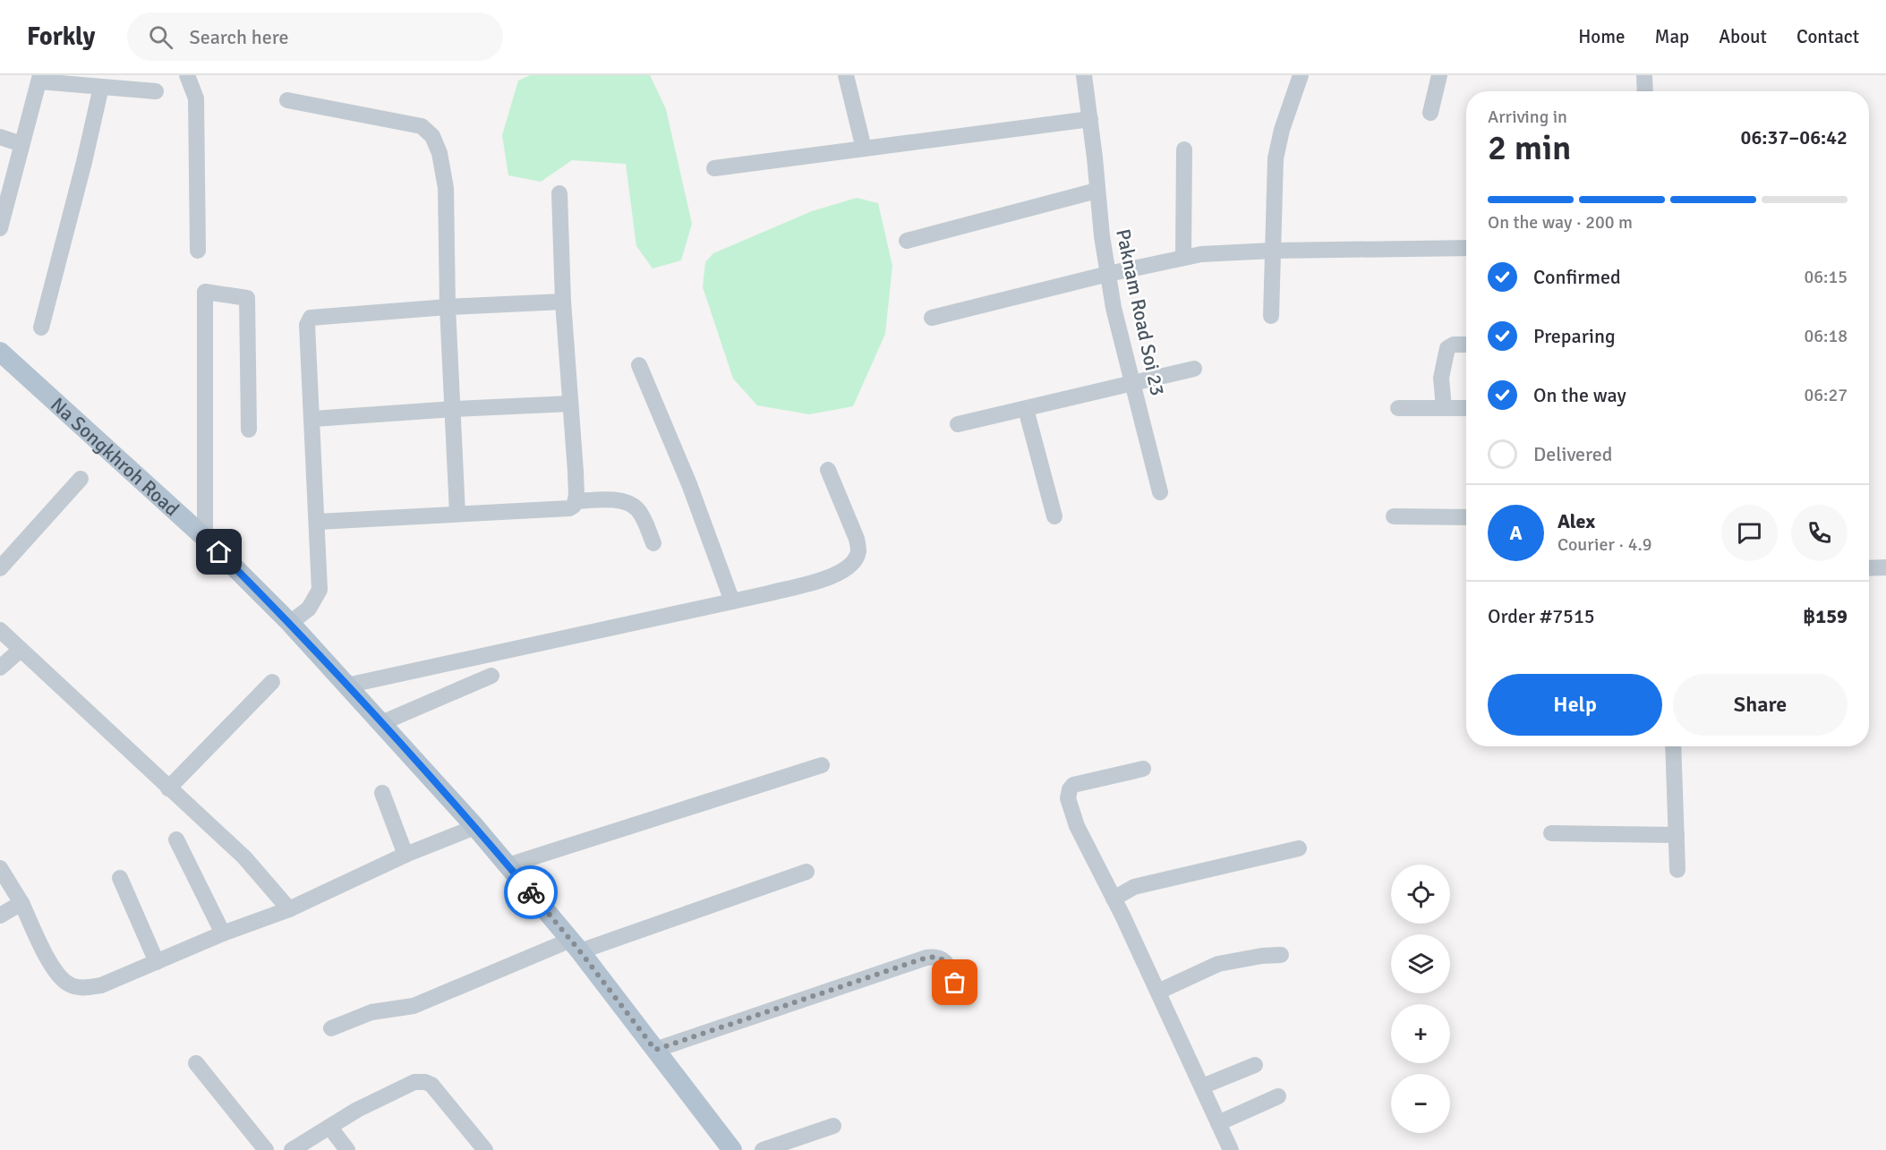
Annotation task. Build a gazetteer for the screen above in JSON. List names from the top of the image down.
{
  "streets": {
    "main road": ["Na Songkhroh Road"],
    "street": ["Paknam Road Soi 23"]
  },
  "page": {
    "header": "Forkly",
    "search": "Search here",
    "nav": [
      "Home",
      "Map",
      "About",
      "Contact"
    ],
    "heading": ["2 min", "Arriving in", "06:37–06:42"],
    "panel": [
      "Alex",
      "Courier · 4.9",
      "Order #7515",
      "฿159"
    ],
    "bar": "On the way · 200 m",
    "list": [
      ["Confirmed", "06:15"],
      ["Preparing", "06:18"],
      ["On the way", "06:27"],
      "Delivered"
    ],
    "round": "A",
    "buttons": ["Help", "Share"],
    "map_buttons": ["+", "−"]
  }
}
